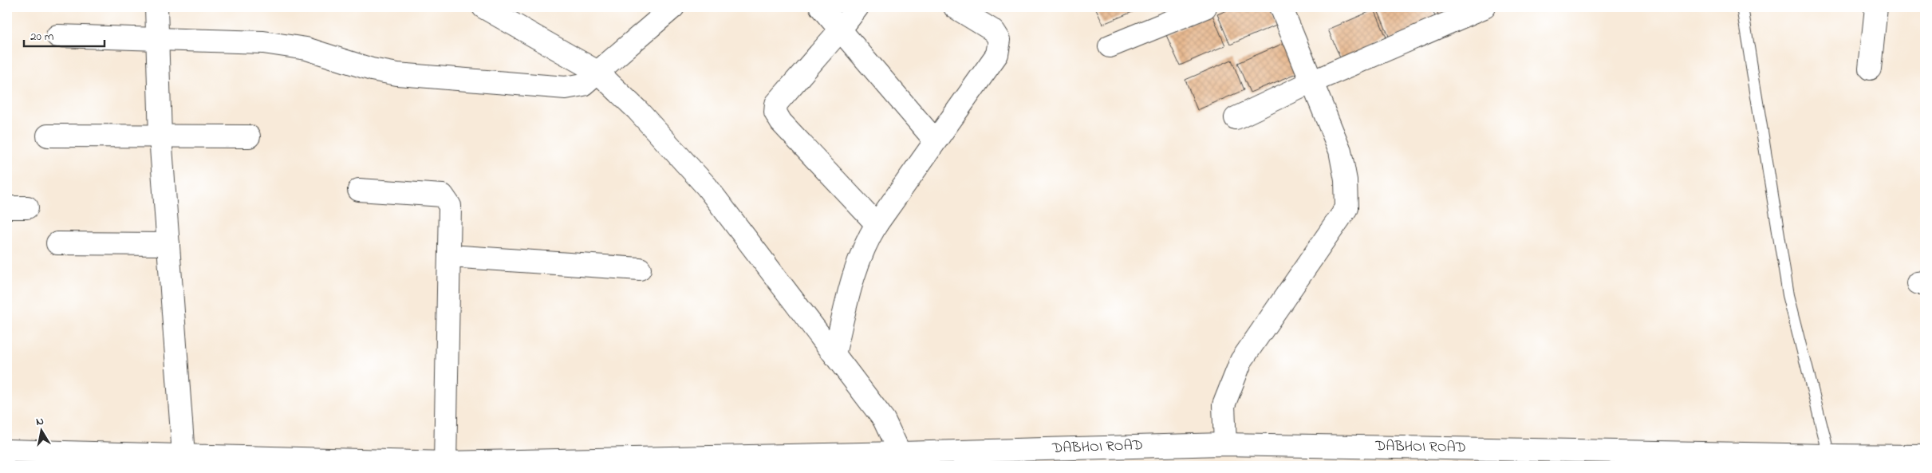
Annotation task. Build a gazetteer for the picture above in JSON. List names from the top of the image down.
{
  "streets": {
    "street": ["DABHOI ROAD"]
  },
  "scale_bar": "20 m",
  "north": "top"
}
